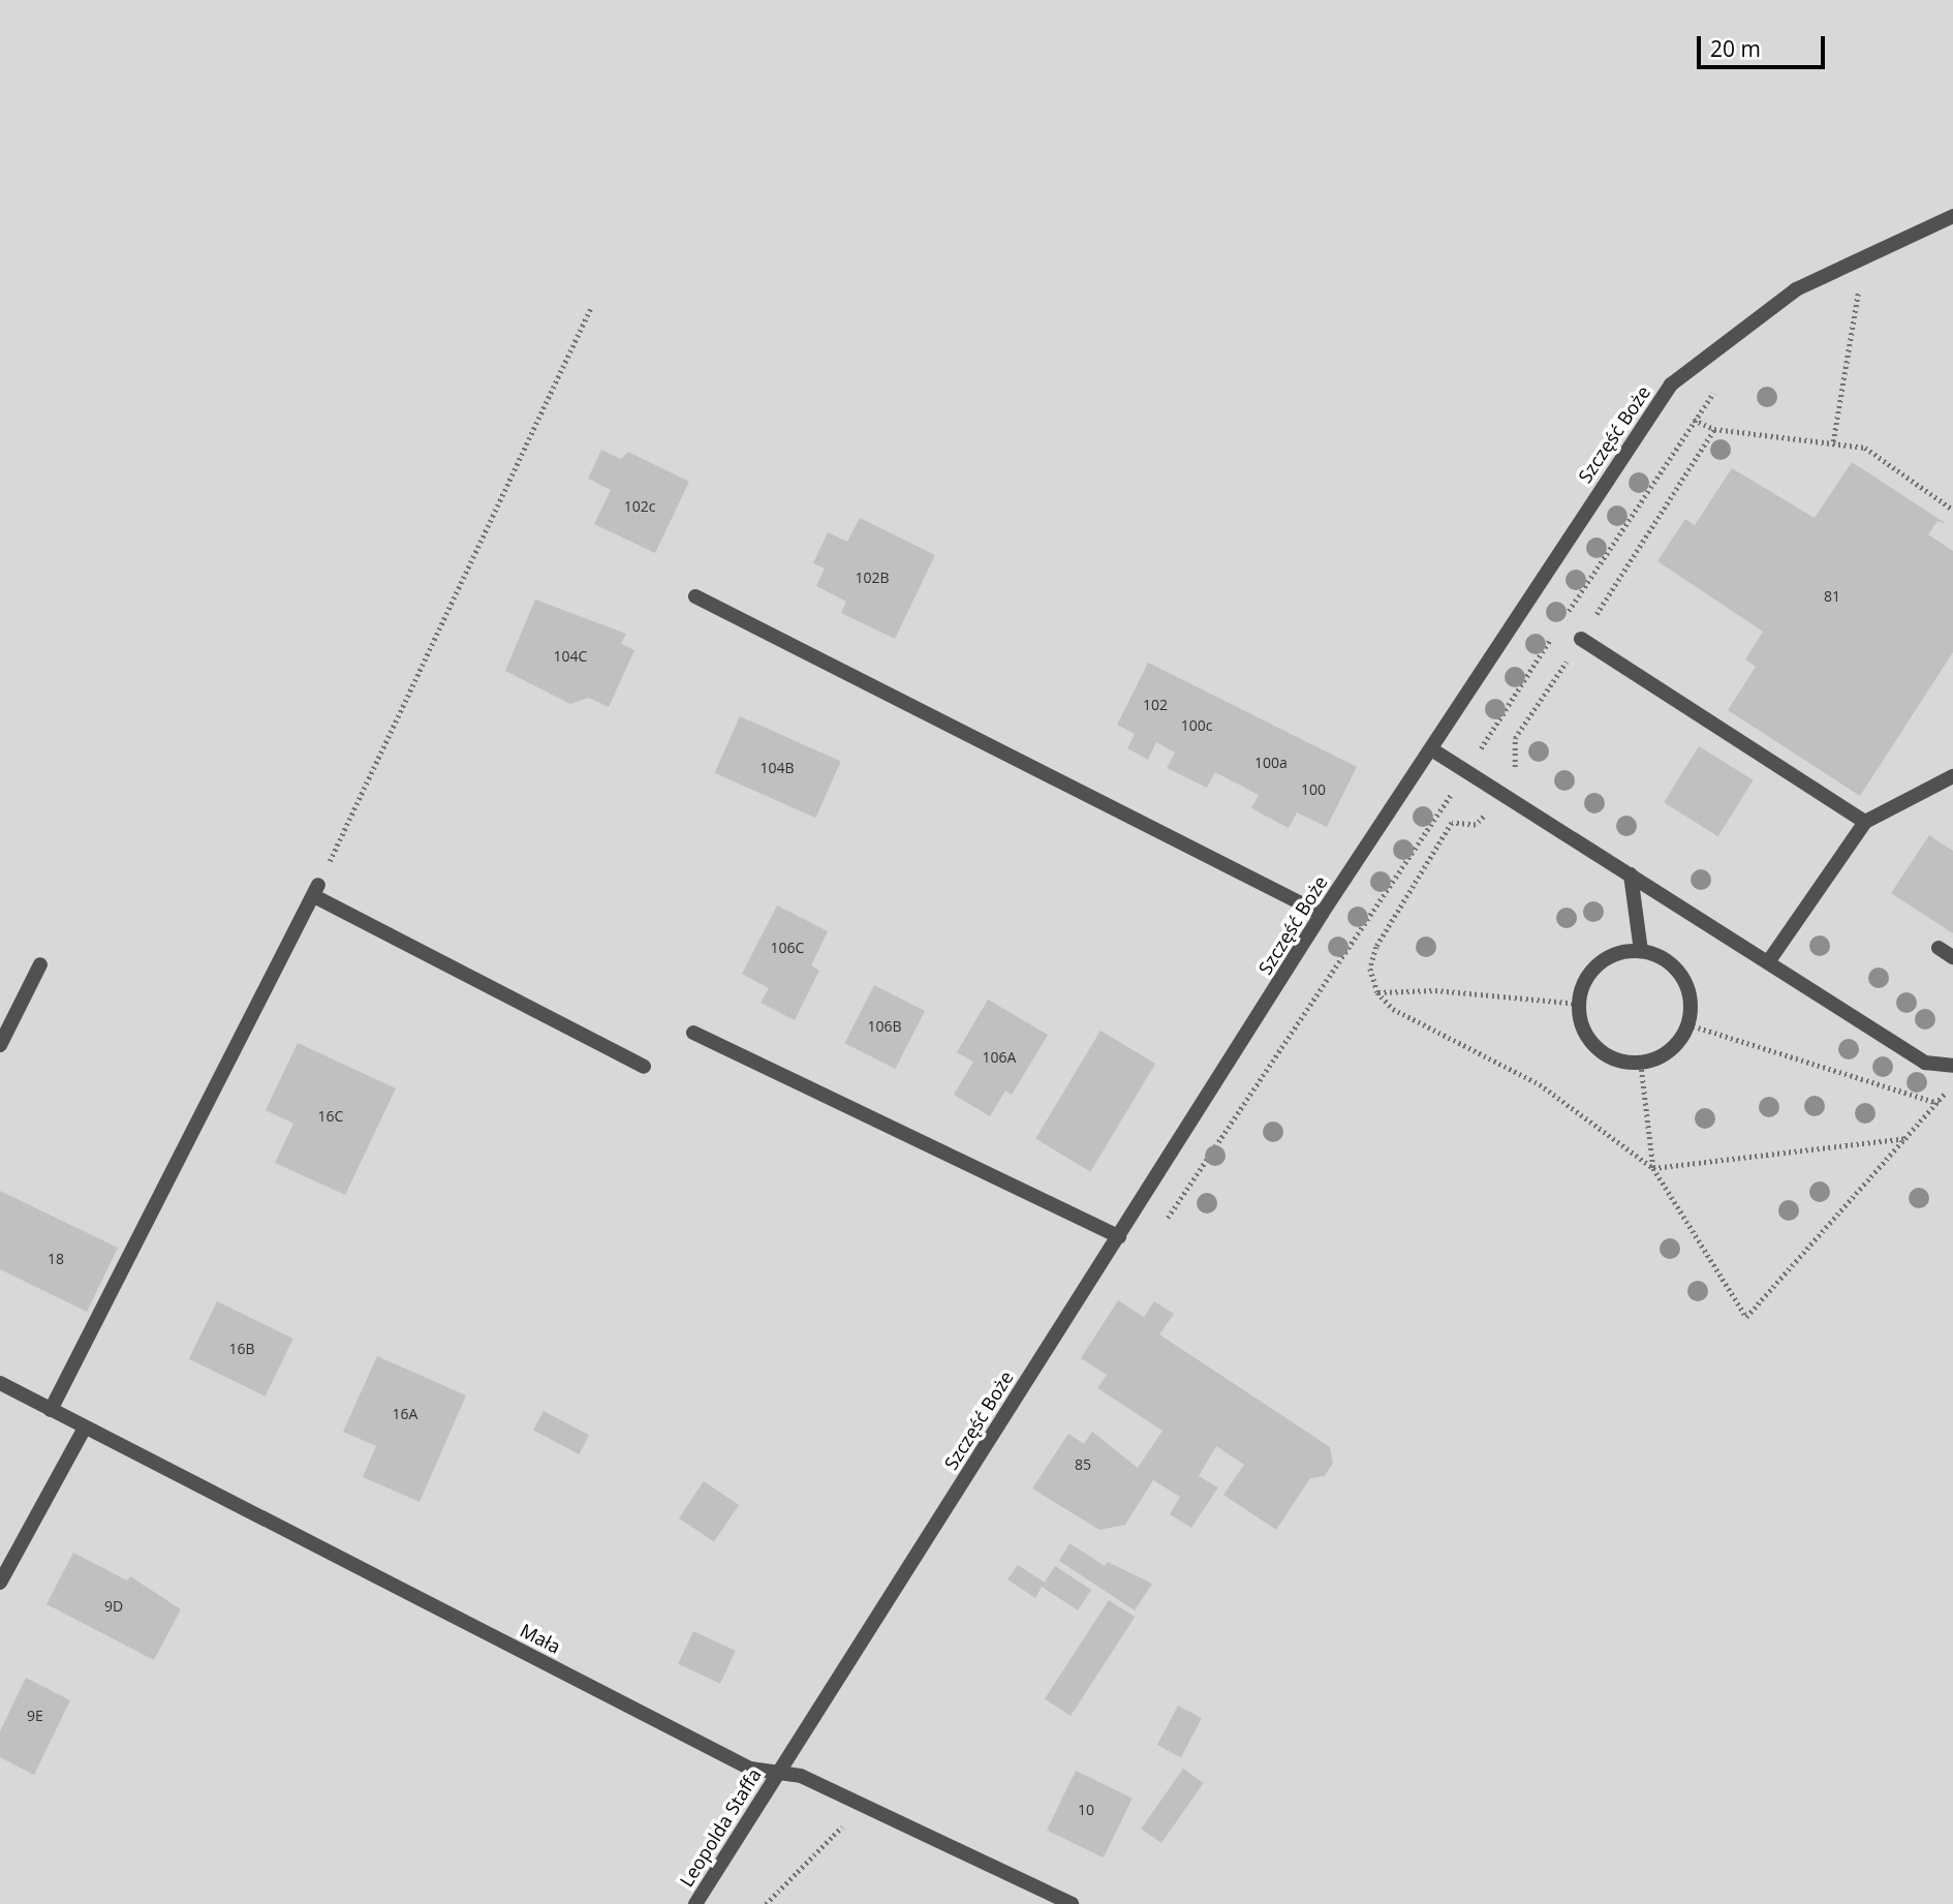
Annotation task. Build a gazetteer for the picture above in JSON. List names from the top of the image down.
{
  "streets": {
    "street": ["Szczęść Boże", "Mała", "Leopolda Staffa"]
  },
  "crossings": [
    ["Szczęść Boże", "Mała"],
    ["Szczęść Boże", "Leopolda Staffa"],
    ["Mała", "Leopolda Staffa"]
  ],
  "house_numbers": [
    "102c",
    "102B",
    "81",
    "104C",
    "102",
    "100c",
    "100a",
    "104B",
    "100",
    "106C",
    "106B",
    "106A",
    "16C",
    "18",
    "16B",
    "16A",
    "85",
    "9D",
    "9E",
    "10"
  ],
  "scale_bar": "20 m"
}
